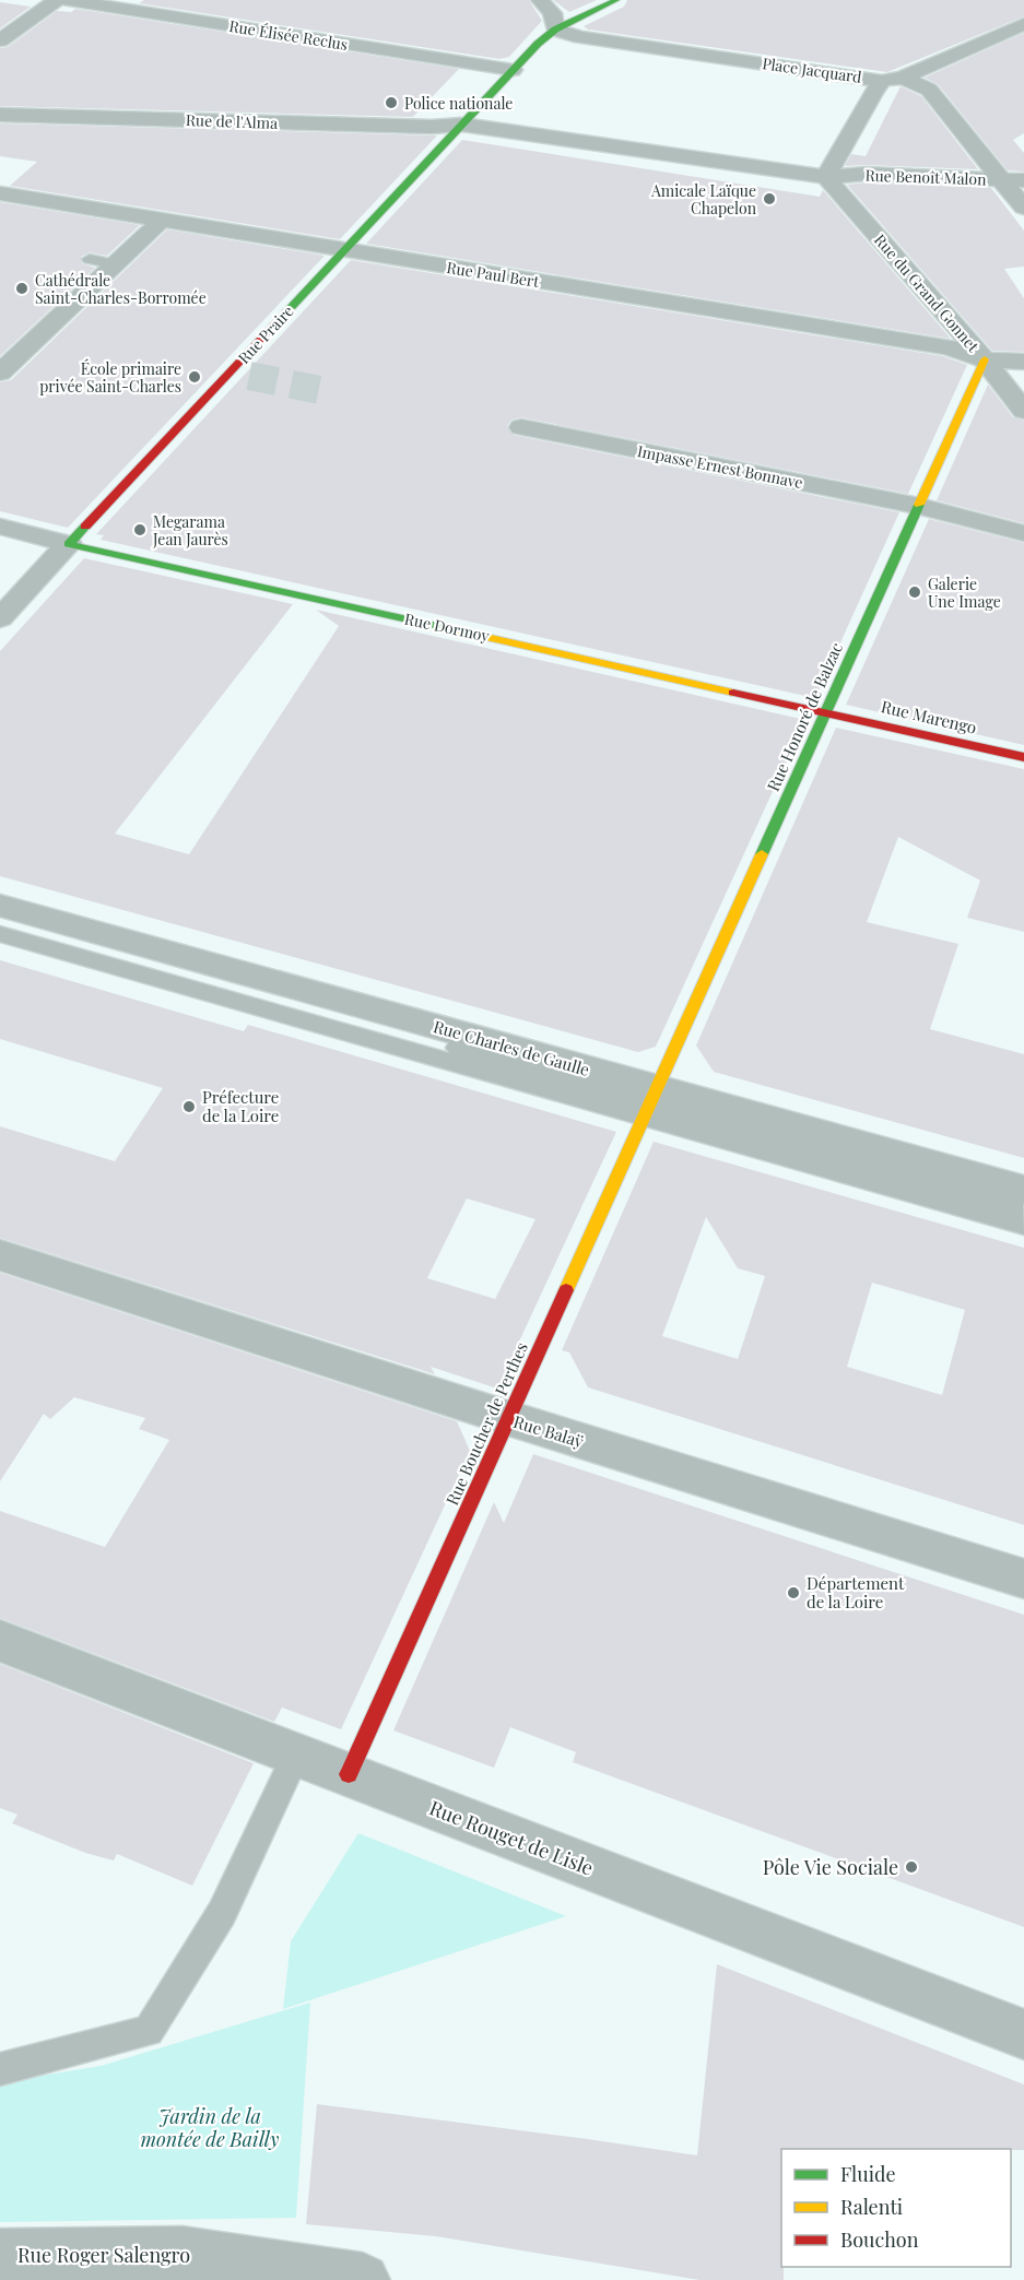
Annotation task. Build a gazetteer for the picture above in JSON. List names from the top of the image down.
{
  "streets": {
    "street": [
      "Rue Élisée Reclus",
      "Place Jacquard",
      "Rue de l'Alma",
      "Rue Benoît Malon",
      "Rue Paul Bert",
      "Rue du Grand Gonnet",
      "Rue Praire",
      "Impasse Ernest Bonnave",
      "Rue Dormoy",
      "Rue Honoré de Balzac",
      "Rue Marengo",
      "Rue Charles de Gaulle",
      "Rue Boucher de Perthes",
      "Rue Balaÿ",
      "Rue Rouget de Lisle",
      "Rue Roger Salengro"
    ]
  },
  "crossings": [
    ["Place Jacquard", "Rue Benoît Malon"],
    ["Place Jacquard", "Rue du Grand Gonnet"],
    ["Rue de l'Alma", "Rue Praire"],
    ["Rue Benoît Malon", "Rue du Grand Gonnet"],
    ["Rue Paul Bert", "Rue du Grand Gonnet"],
    ["Rue Paul Bert", "Rue Praire"],
    ["Rue Paul Bert", "Rue Honoré de Balzac"],
    ["Rue du Grand Gonnet", "Rue Honoré de Balzac"],
    ["Rue Praire", "Rue Dormoy"],
    ["Impasse Ernest Bonnave", "Rue Honoré de Balzac"],
    ["Rue Dormoy", "Rue Honoré de Balzac"],
    ["Rue Dormoy", "Rue Marengo"],
    ["Rue Honoré de Balzac", "Rue Marengo"],
    ["Rue Honoré de Balzac", "Rue Charles de Gaulle"],
    ["Rue Honoré de Balzac", "Rue Boucher de Perthes"],
    ["Rue Charles de Gaulle", "Rue Boucher de Perthes"],
    ["Rue Boucher de Perthes", "Rue Balaÿ"],
    ["Rue Boucher de Perthes", "Rue Rouget de Lisle"]
  ],
  "parks": ["Jardin de la montée de Bailly"],
  "places": [
    "Police nationale",
    "Amicale Laïque Chapelon",
    "Cathédrale Saint-Charles-Borromée",
    "École primaire privée Saint-Charles",
    "Megarama Jean Jaurès",
    "Galerie Une Image",
    "Préfecture de la Loire",
    "Département de la Loire",
    "Pôle Vie Sociale"
  ],
  "legend": ["Fluide", "Ralenti", "Bouchon"]
}
